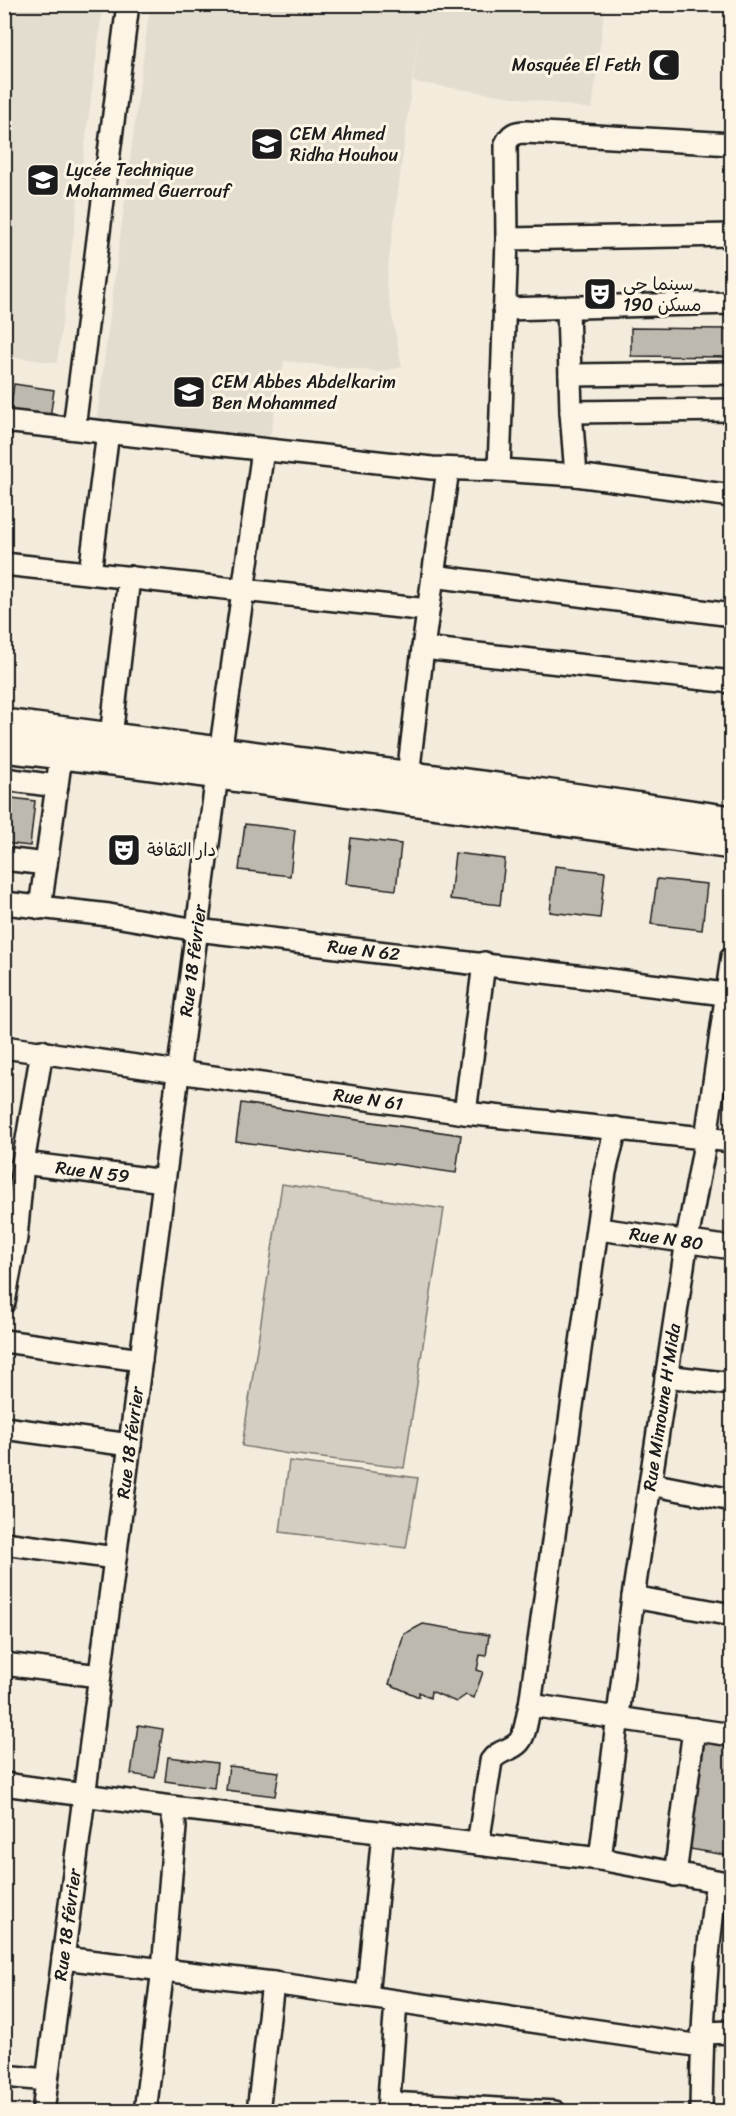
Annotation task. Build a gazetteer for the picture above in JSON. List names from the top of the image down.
{
  "streets": {
    "street": [
      "Rue N 62",
      "Rue 18 février",
      "Rue N 61",
      "Rue N 59",
      "Rue N 80",
      "Rue Mimoune H'Mida"
    ]
  },
  "crossings": [
    ["Rue N 62", "Rue 18 février"],
    ["Rue N 62", "Rue Mimoune H'Mida"],
    ["Rue 18 février", "Rue N 61"],
    ["Rue 18 février", "Rue N 59"],
    ["Rue N 61", "Rue Mimoune H'Mida"],
    ["Rue N 80", "Rue Mimoune H'Mida"]
  ],
  "places": {
    "mosque": ["Mosquée El Feth"],
    "school or university": ["CEM Ahmed Ridha Houhou", "Lycée Technique Mohammed Guerrouf", "CEM Abbes Abdelkarim Ben Mohammed"],
    "theatre": ["سينما حي 190 مسكن", "دار الثقافة"]
  }
}
